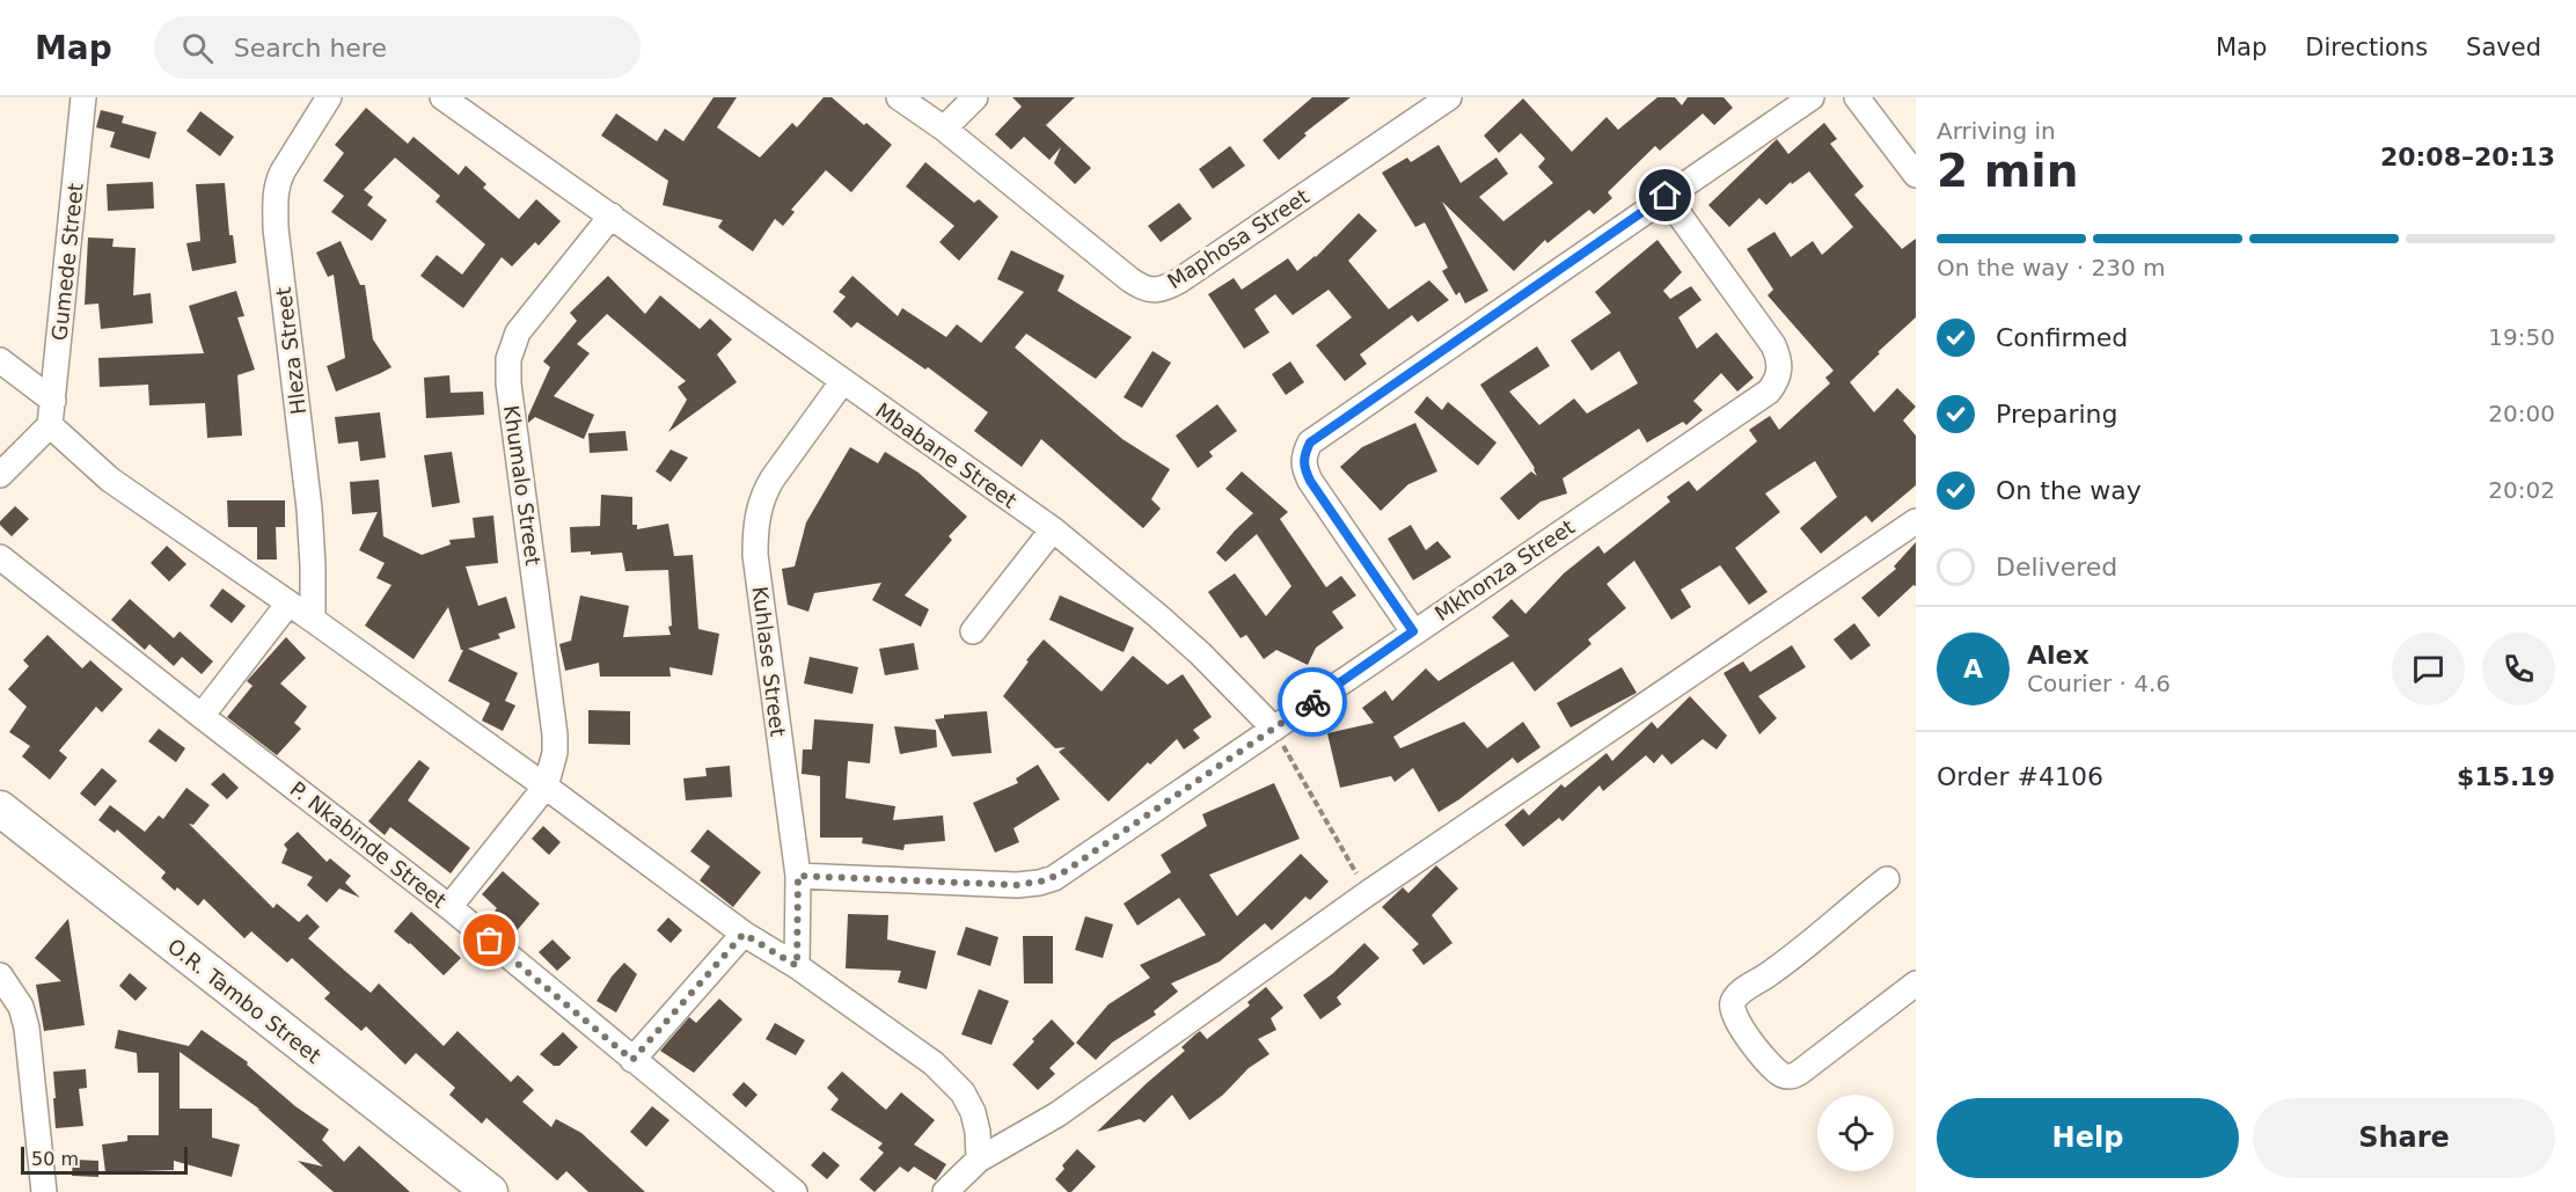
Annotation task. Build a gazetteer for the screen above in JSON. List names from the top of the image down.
{
  "streets": {
    "street": [
      "Maphosa Street",
      "Gumede Street",
      "Hleza Street",
      "Mbabane Street",
      "Khumalo Street",
      "Mkhonza Street",
      "Kuhlase Street",
      "P. Nkabinde Street",
      "O.R. Tambo Street"
    ]
  },
  "crossings": [
    ["Mbabane Street", "Khumalo Street"],
    ["Mbabane Street", "Mkhonza Street"],
    ["Mbabane Street", "Kuhlase Street"],
    ["Mkhonza Street", "Kuhlase Street"]
  ],
  "scale_bar": "50 m",
  "page": {
    "header": "Map",
    "search": "Search here",
    "nav": ["Map", "Directions", "Saved"],
    "heading": ["2 min", "Arriving in", "20:08–20:13"],
    "panel": [
      "Alex",
      "Courier · 4.6",
      "Order #4106",
      "$15.19"
    ],
    "bar": "On the way · 230 m",
    "list": [
      ["Confirmed", "19:50"],
      ["Preparing", "20:00"],
      ["On the way", "20:02"],
      "Delivered"
    ],
    "round": "A",
    "buttons": ["Help", "Share"],
    "scale": "50 m"
  }
}
